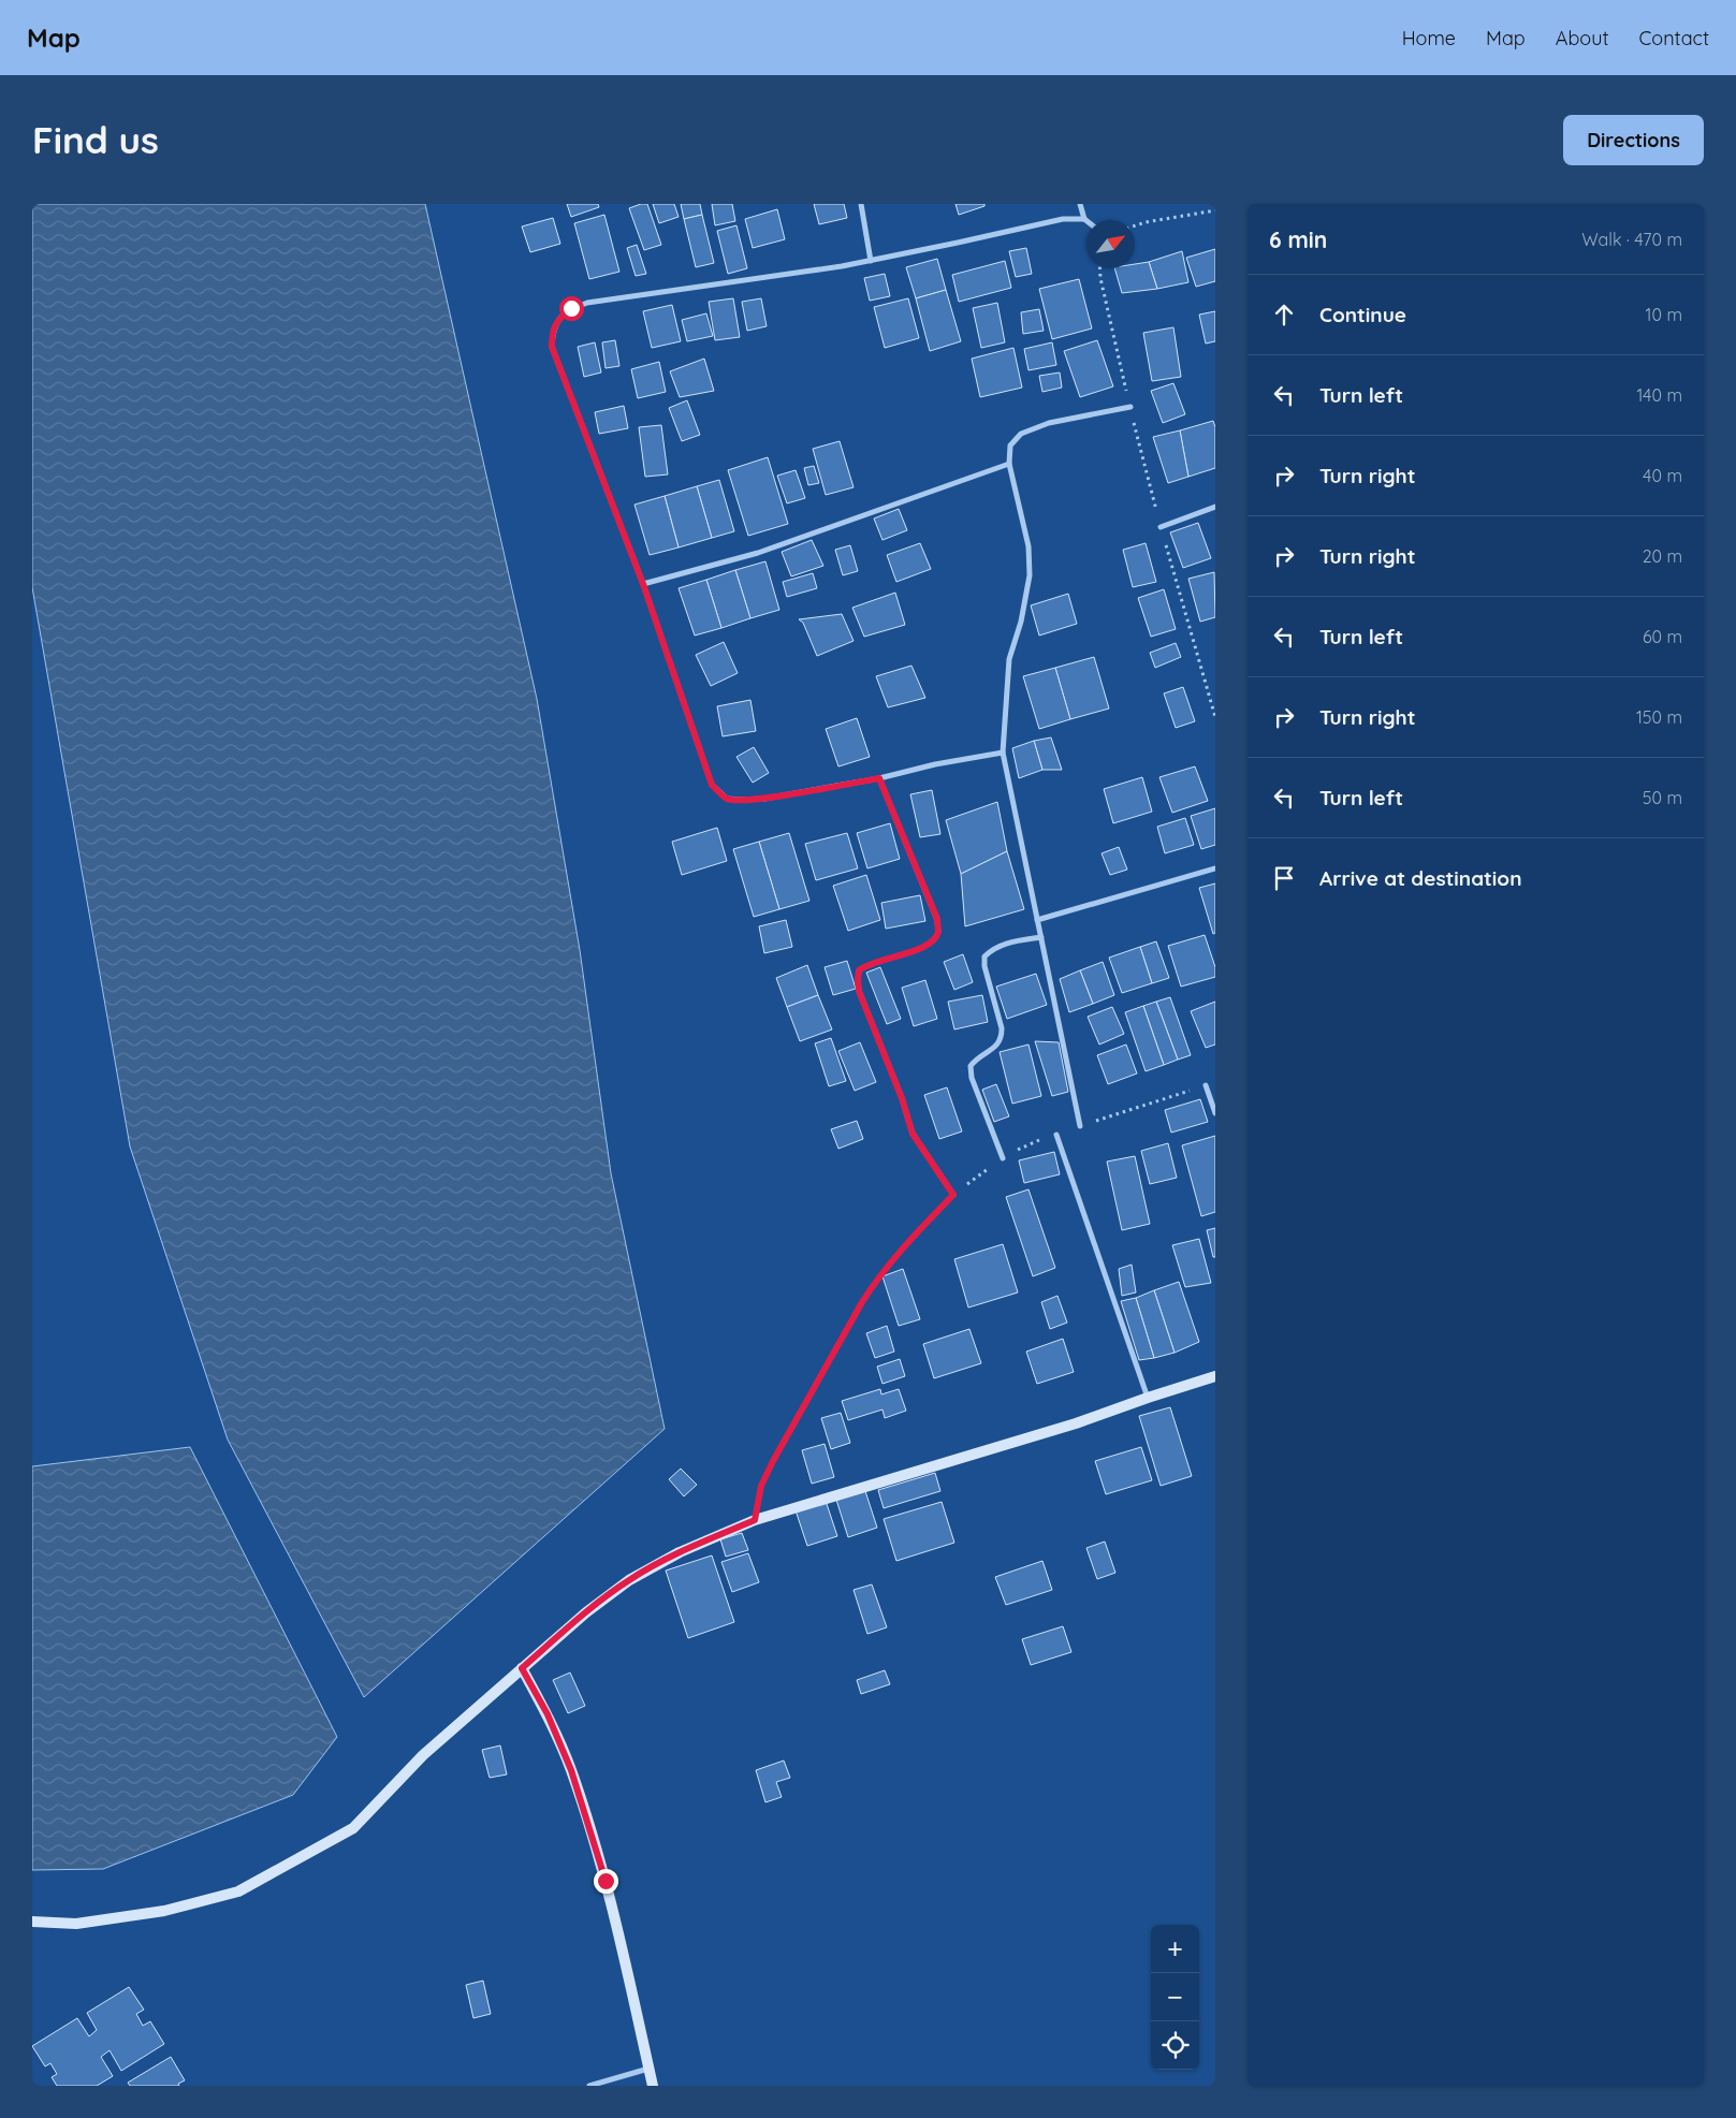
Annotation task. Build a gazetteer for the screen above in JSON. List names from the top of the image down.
{
  "north": "top right",
  "page": {
    "header": "Map",
    "nav": [
      "Home",
      "Map",
      "About",
      "Contact"
    ],
    "buttons": "Directions",
    "title": "Find us",
    "heading": ["6 min", "Walk · 470 m"],
    "list": [
      ["Continue", "10 m"],
      ["Turn left", "140 m"],
      ["Turn right", "40 m"],
      ["Turn right", "20 m"],
      ["Turn left", "60 m"],
      ["Turn right", "150 m"],
      ["Turn left", "50 m"],
      "Arrive at destination"
    ],
    "map_buttons": ["+", "−"]
  }
}
